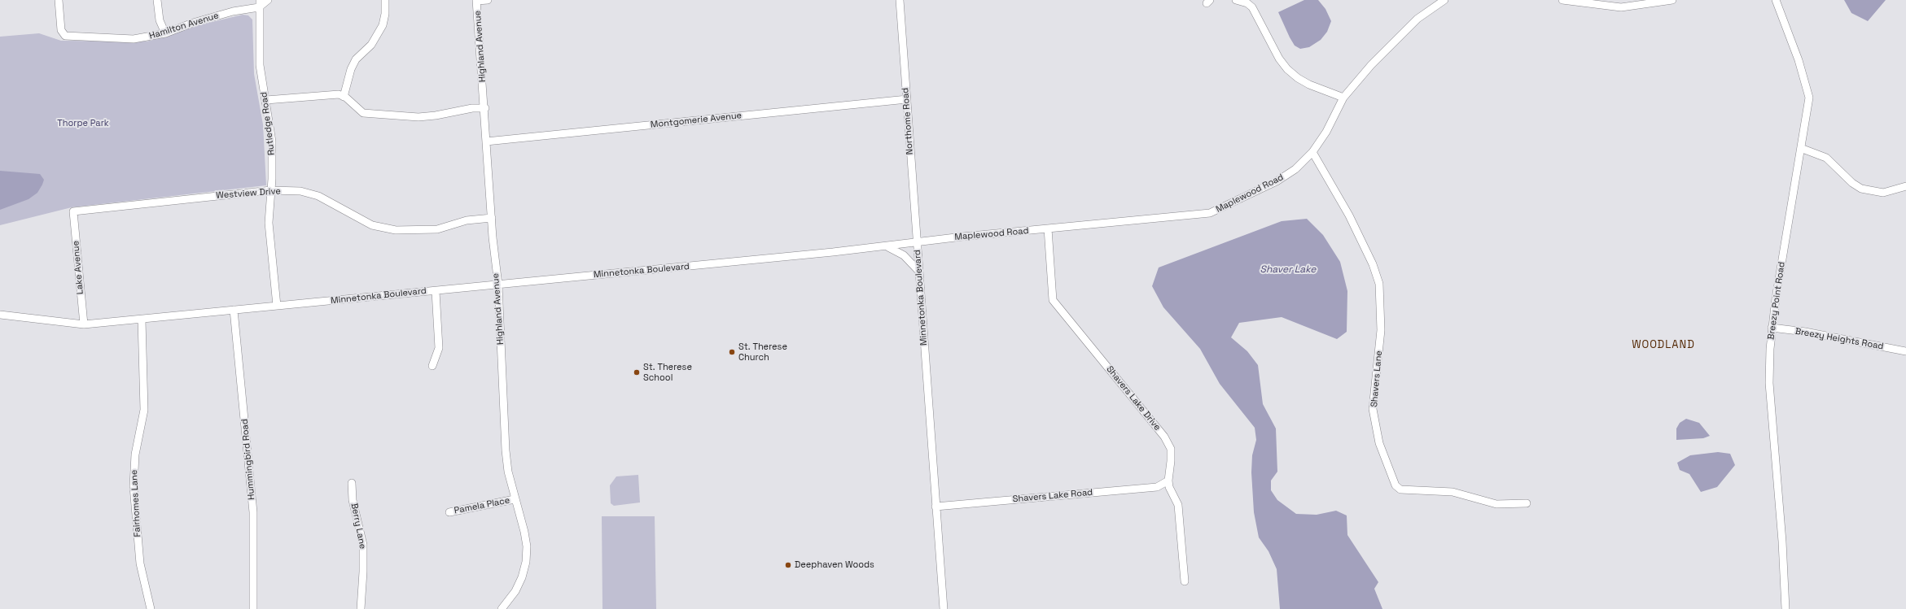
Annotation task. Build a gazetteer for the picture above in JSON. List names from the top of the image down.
{
  "streets": {
    "street": [
      "Hamilton Avenue",
      "Highland Avenue",
      "Montgomerie Avenue",
      "Northome Road",
      "Rutledge Road",
      "Westview Drive",
      "Maplewood Road",
      "Lake Avenue",
      "Minnetonka Boulevard",
      "Breezy Point Road",
      "Breezy Heights Road",
      "Shavers Lane",
      "Shavers Lake Drive",
      "Hummingbird Road",
      "Shavers Lake Road",
      "Fairhomes Lane",
      "Pamela Place",
      "Berry Lane"
    ]
  },
  "crossings": [
    ["Hamilton Avenue", "Rutledge Road"],
    ["Highland Avenue", "Montgomerie Avenue"],
    ["Highland Avenue", "Westview Drive"],
    ["Highland Avenue", "Minnetonka Boulevard"],
    ["Highland Avenue", "Pamela Place"],
    ["Montgomerie Avenue", "Northome Road"],
    ["Northome Road", "Maplewood Road"],
    ["Northome Road", "Minnetonka Boulevard"],
    ["Rutledge Road", "Westview Drive"],
    ["Rutledge Road", "Minnetonka Boulevard"],
    ["Westview Drive", "Lake Avenue"],
    ["Maplewood Road", "Minnetonka Boulevard"],
    ["Maplewood Road", "Shavers Lane"],
    ["Maplewood Road", "Shavers Lake Drive"],
    ["Lake Avenue", "Minnetonka Boulevard"],
    ["Minnetonka Boulevard", "Hummingbird Road"],
    ["Minnetonka Boulevard", "Shavers Lake Road"],
    ["Minnetonka Boulevard", "Fairhomes Lane"],
    ["Breezy Point Road", "Breezy Heights Road"],
    ["Shavers Lake Drive", "Shavers Lake Road"]
  ],
  "districts": ["WOODLAND"],
  "water": ["Shaver Lake"],
  "parks": ["Thorpe Park"],
  "places": ["St. Therese Church", "St. Therese School", "Deephaven Woods"]
}
